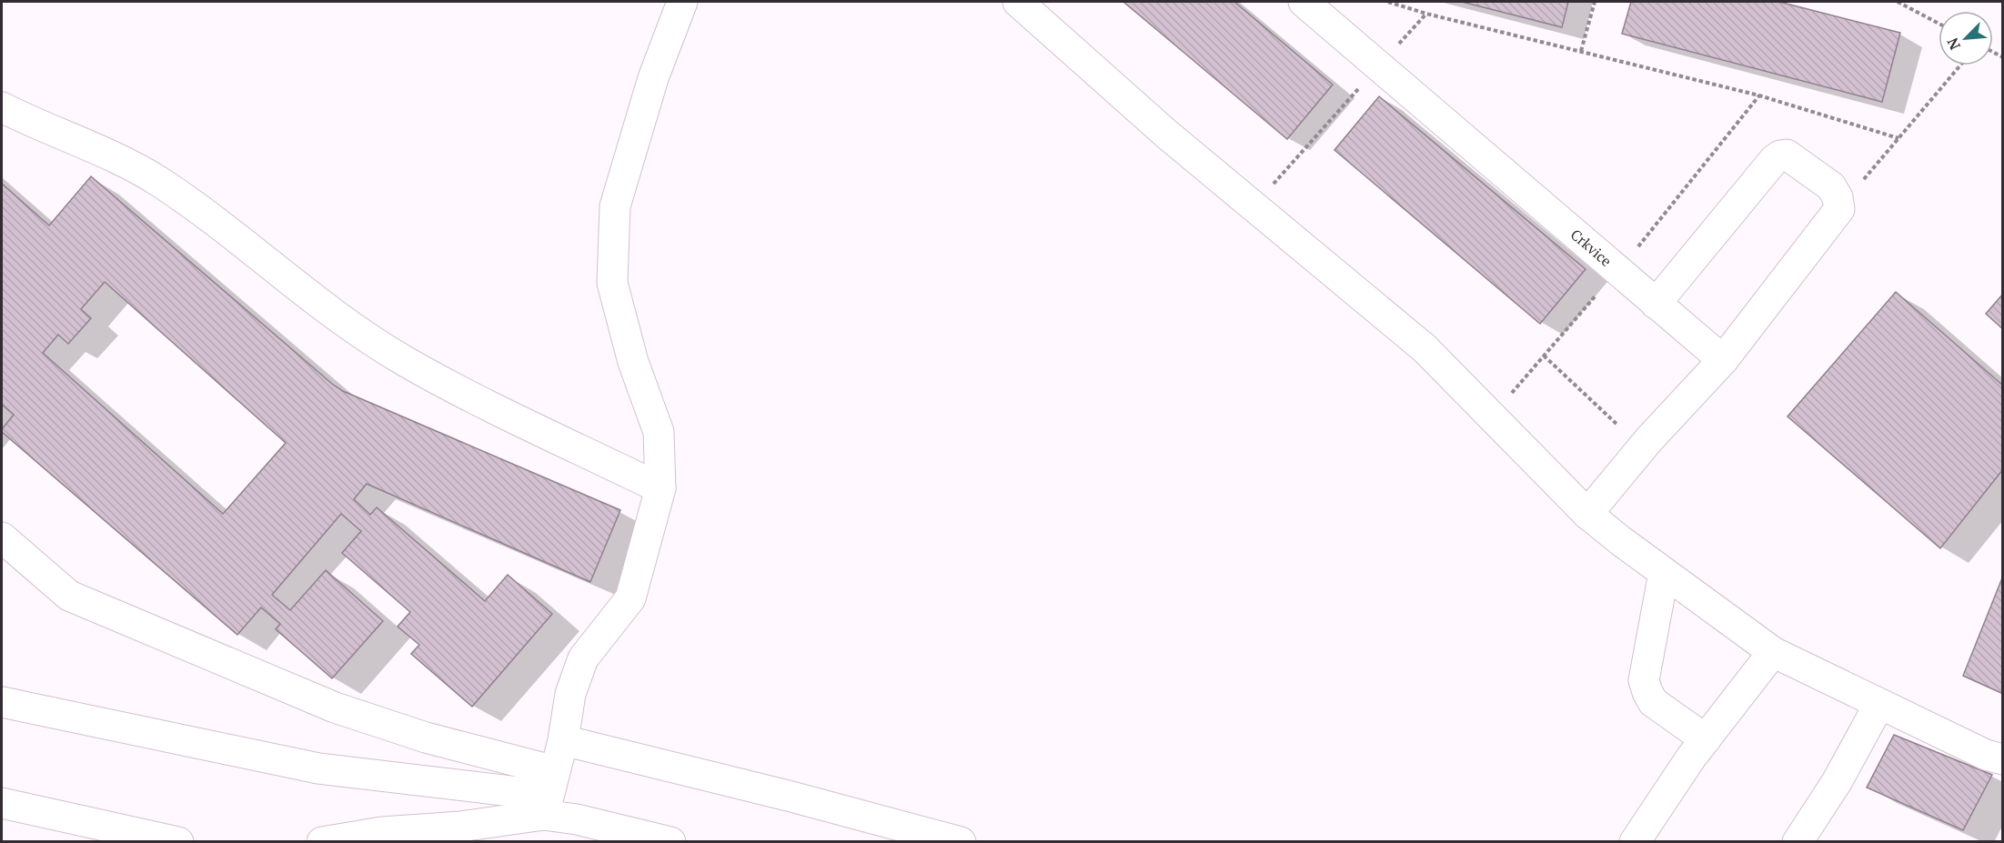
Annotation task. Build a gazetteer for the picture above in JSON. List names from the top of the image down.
{
  "streets": {
    "main road": ["Crkvice"]
  },
  "north": "bottom left"
}
